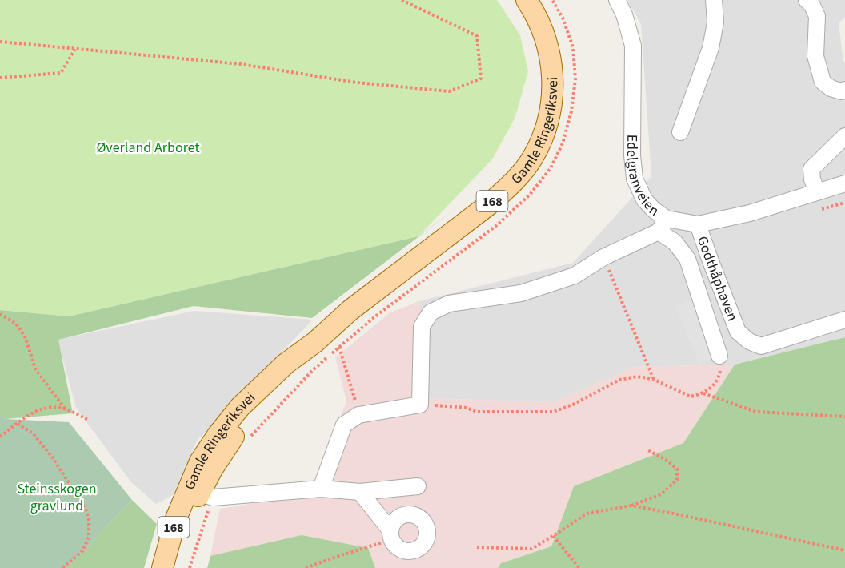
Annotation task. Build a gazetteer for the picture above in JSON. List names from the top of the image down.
{
  "streets": {
    "main road": ["Gamle Ringeriksvei", "168"],
    "street": ["Edelgranveien", "Godthåphaven"]
  },
  "crossings": [
    ["Edelgranveien", "Godthåphaven"]
  ],
  "parks": ["Øverland Arboret", "Steinsskogen gravlund"]
}
